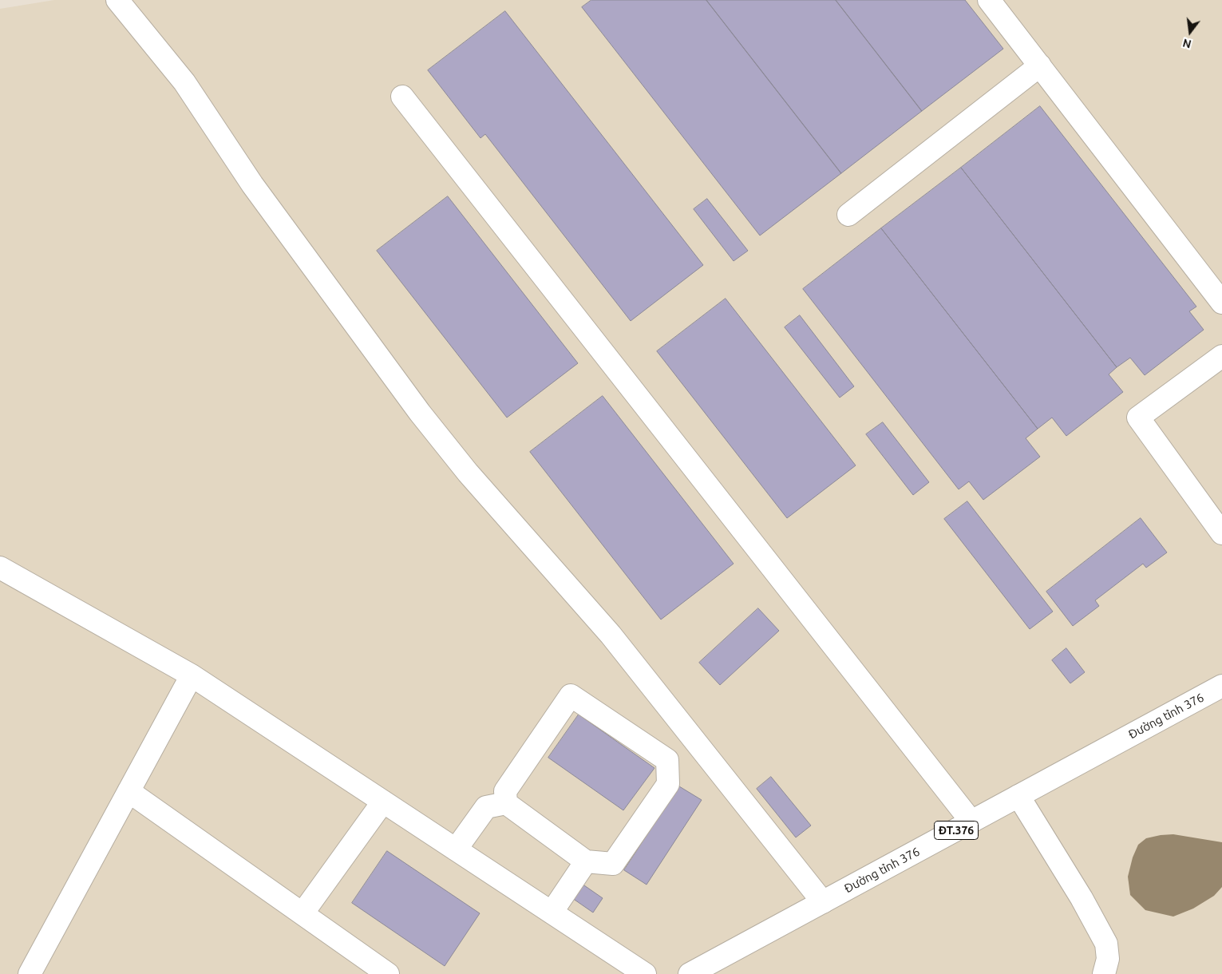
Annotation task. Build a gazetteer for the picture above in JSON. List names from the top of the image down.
{
  "streets": {
    "street": ["Đường tỉnh 376", "ĐT.376"]
  },
  "north": "bottom"
}
